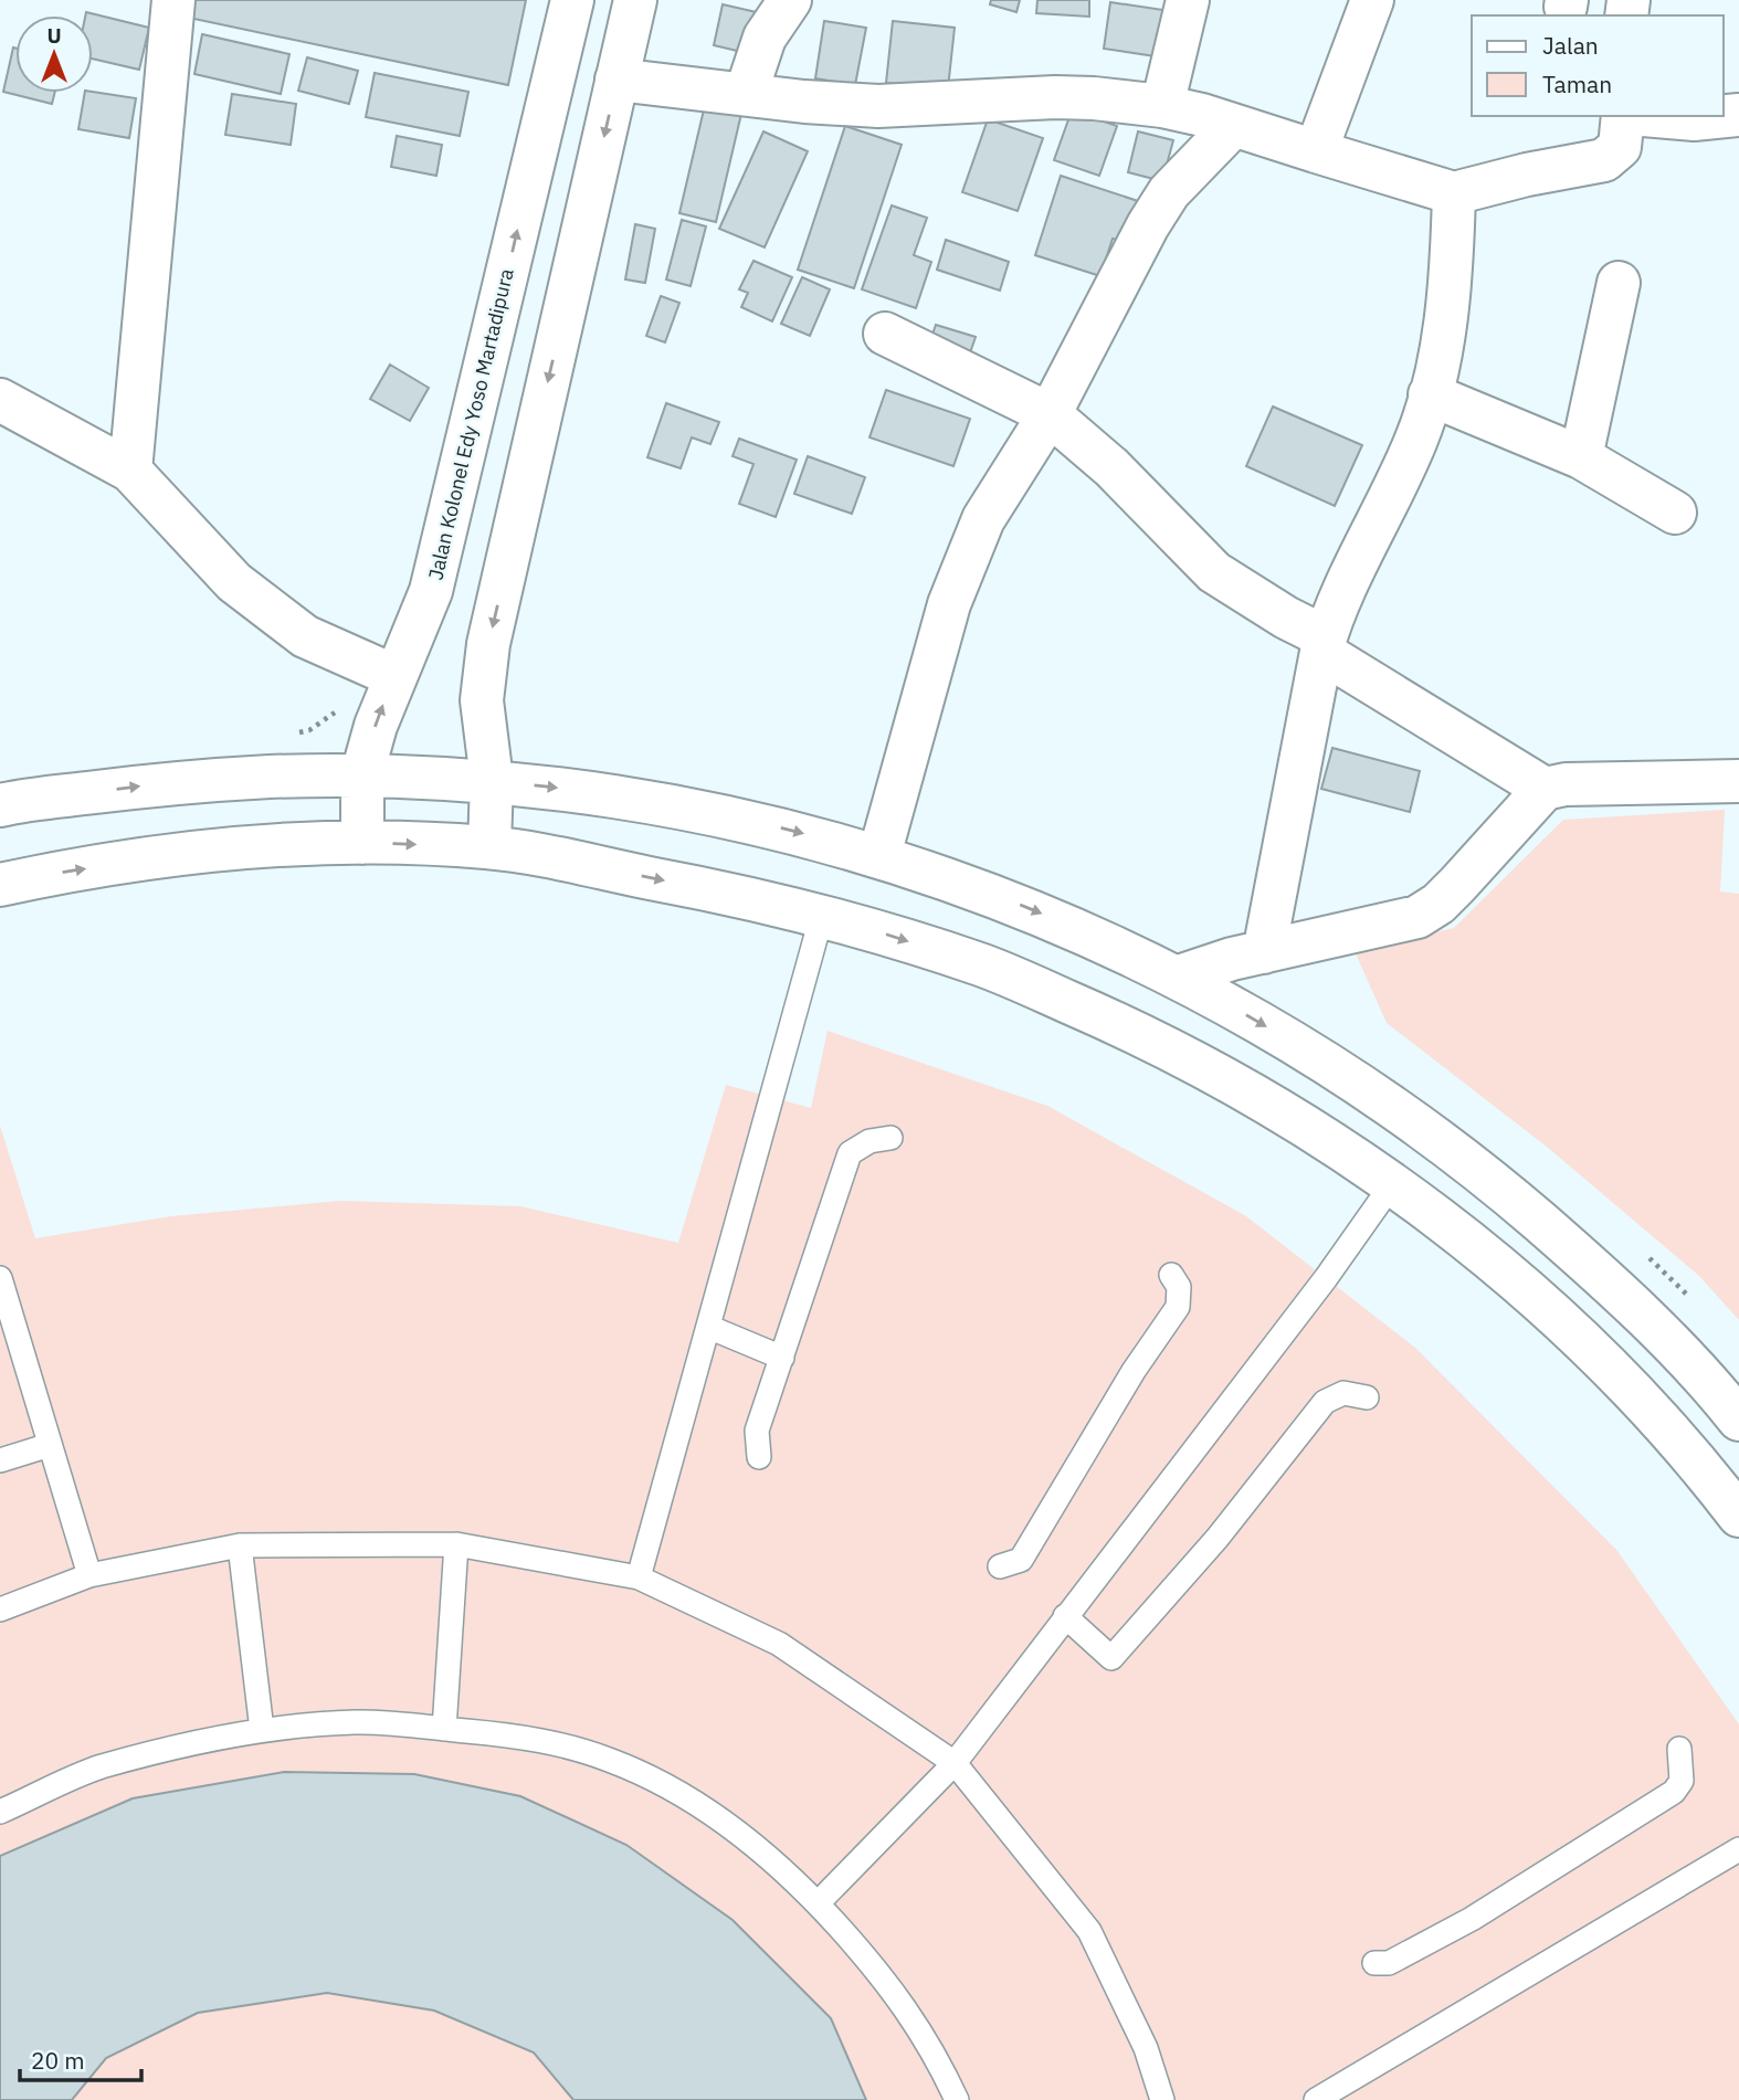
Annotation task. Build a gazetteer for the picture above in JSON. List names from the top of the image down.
{
  "streets": {
    "street": ["Jalan Kolonel Edy Yoso Martadipura"]
  },
  "legend": ["Jalan", "Taman"],
  "scale_bar": "20 m",
  "north": "top"
}
